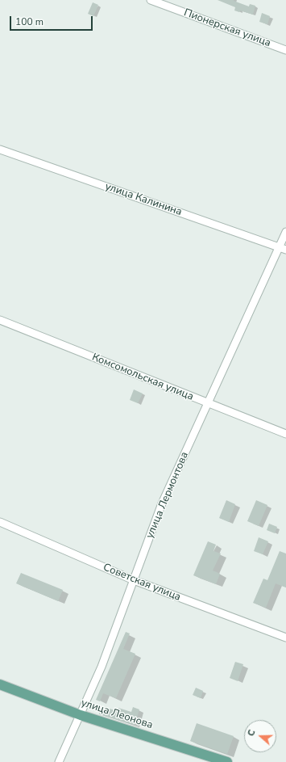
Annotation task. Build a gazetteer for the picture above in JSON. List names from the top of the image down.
{
  "streets": {
    "main road": ["улица Леонова"],
    "street": [
      "Пионерская улица",
      "улица Калинина",
      "Комсомольская улица",
      "улица Лермонтова",
      "Советская улица"
    ]
  },
  "crossings": [
    ["улица Калинина", "улица Лермонтова"],
    ["Комсомольская улица", "улица Лермонтова"],
    ["улица Лермонтова", "Советская улица"],
    ["улица Лермонтова", "улица Леонова"]
  ],
  "scale_bar": "100 m",
  "north": "left"
}
